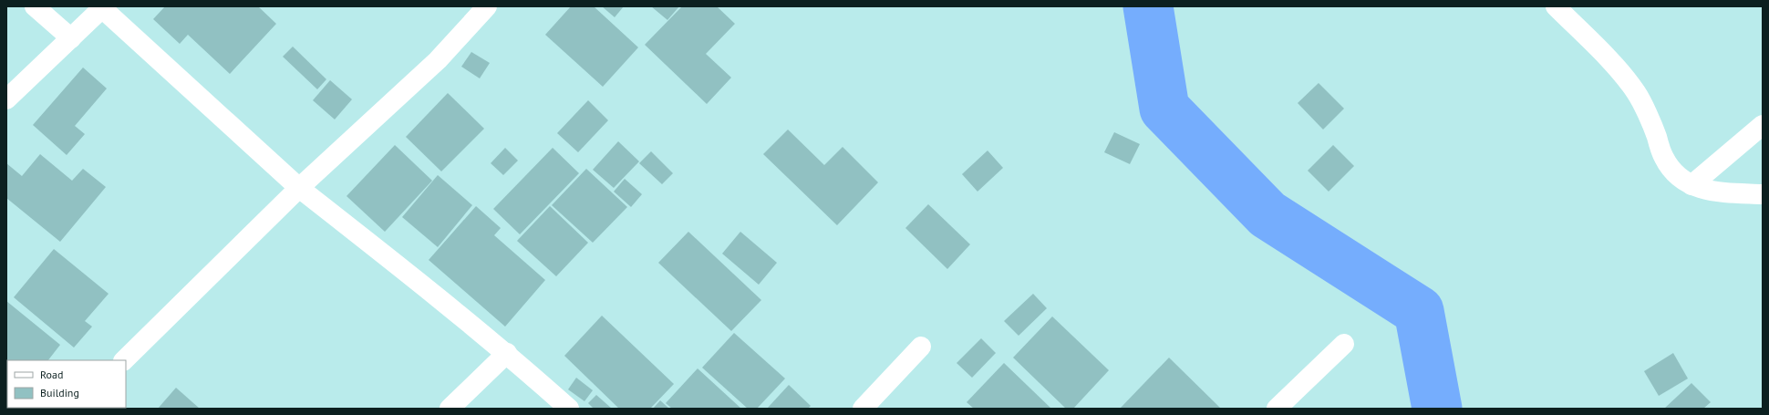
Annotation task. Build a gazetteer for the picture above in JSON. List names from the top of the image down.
{
  "legend": ["Road", "Building"]
}
